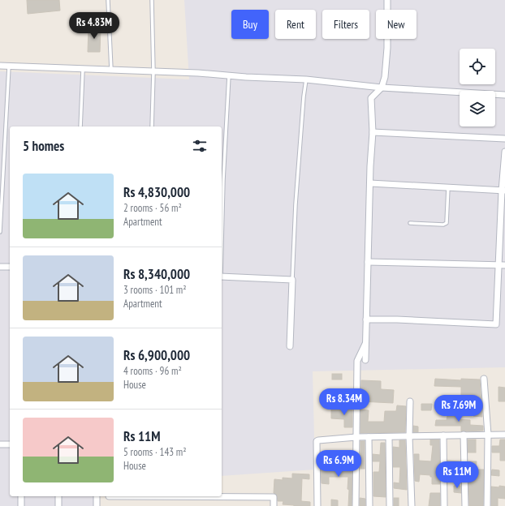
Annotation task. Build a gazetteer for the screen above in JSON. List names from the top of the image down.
{
  "page": {
    "chip": [
      "Buy",
      "Rent",
      "Filters",
      "New"
    ],
    "price": [
      "Rs 4.83M",
      "Rs 8.34M",
      "Rs 7.69M",
      "Rs 6.9M",
      "Rs 11M"
    ],
    "heading": "5 homes",
    "list": [
      {
        "name": "Rs 4,830,000",
        "note": "2 rooms · 56 m² · Apartment"
      },
      {
        "name": "Rs 8,340,000",
        "note": "3 rooms · 101 m² · Apartment"
      },
      {
        "name": "Rs 6,900,000",
        "note": "4 rooms · 96 m² · House"
      },
      {
        "name": "Rs 11M",
        "note": "5 rooms · 143 m² · House"
      }
    ]
  }
}
